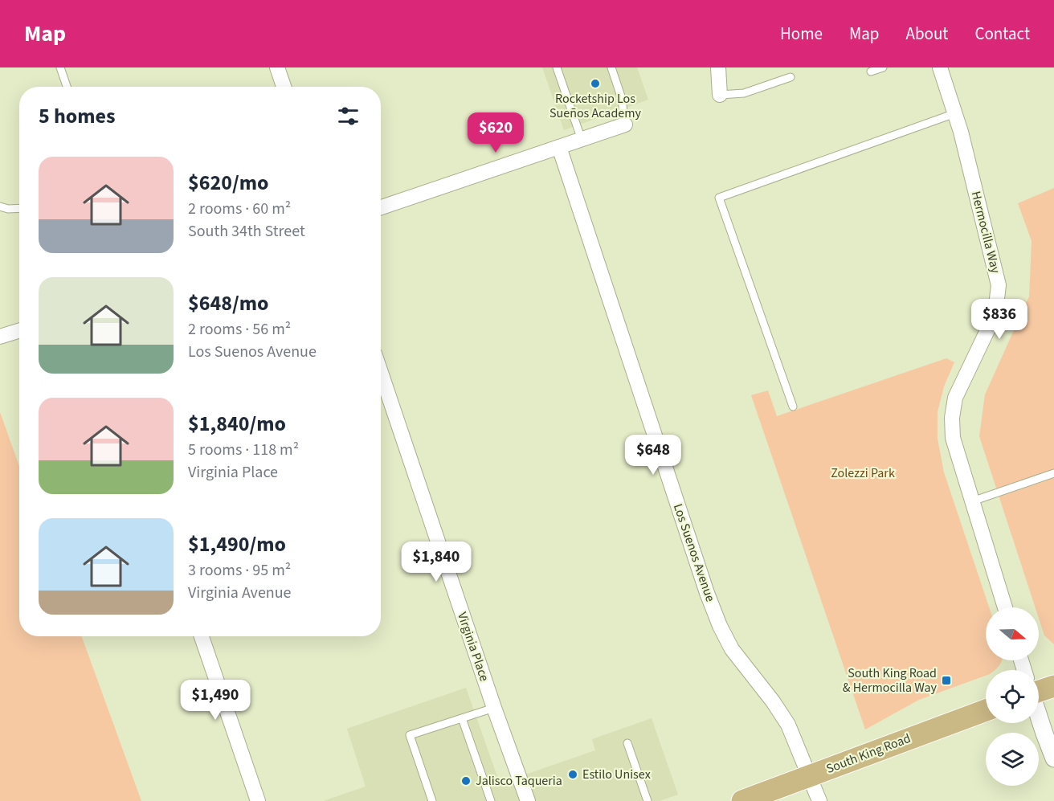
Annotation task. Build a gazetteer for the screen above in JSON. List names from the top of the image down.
{
  "streets": {
    "main road": ["South King Road"],
    "street": ["Hermocilla Way", "Los Suenos Avenue", "Virginia Place"]
  },
  "crossings": [
    ["Los Suenos Avenue", "South King Road"]
  ],
  "parks": ["Zolezzi Park"],
  "places": {
    "other": ["Rocketship Los Sueños Academy", "Estilo Unisex", "Jalisco Taqueria"],
    "transit": ["South King Road & Hermocilla Way"]
  },
  "north": "right",
  "page": {
    "header": "Map",
    "nav": [
      "Home",
      "Map",
      "About",
      "Contact"
    ],
    "heading": "5 homes",
    "price": [
      "$620",
      "$836",
      "$648",
      "$1,840",
      "$1,490"
    ],
    "list": [
      {
        "name": "$620/mo",
        "note": "2 rooms · 60 m² · South 34th Street"
      },
      {
        "name": "$648/mo",
        "note": "2 rooms · 56 m² · Los Suenos Avenue"
      },
      {
        "name": "$1,840/mo",
        "note": "5 rooms · 118 m² · Virginia Place"
      },
      {
        "name": "$1,490/mo",
        "note": "3 rooms · 95 m² · Virginia Avenue"
      }
    ]
  }
}
